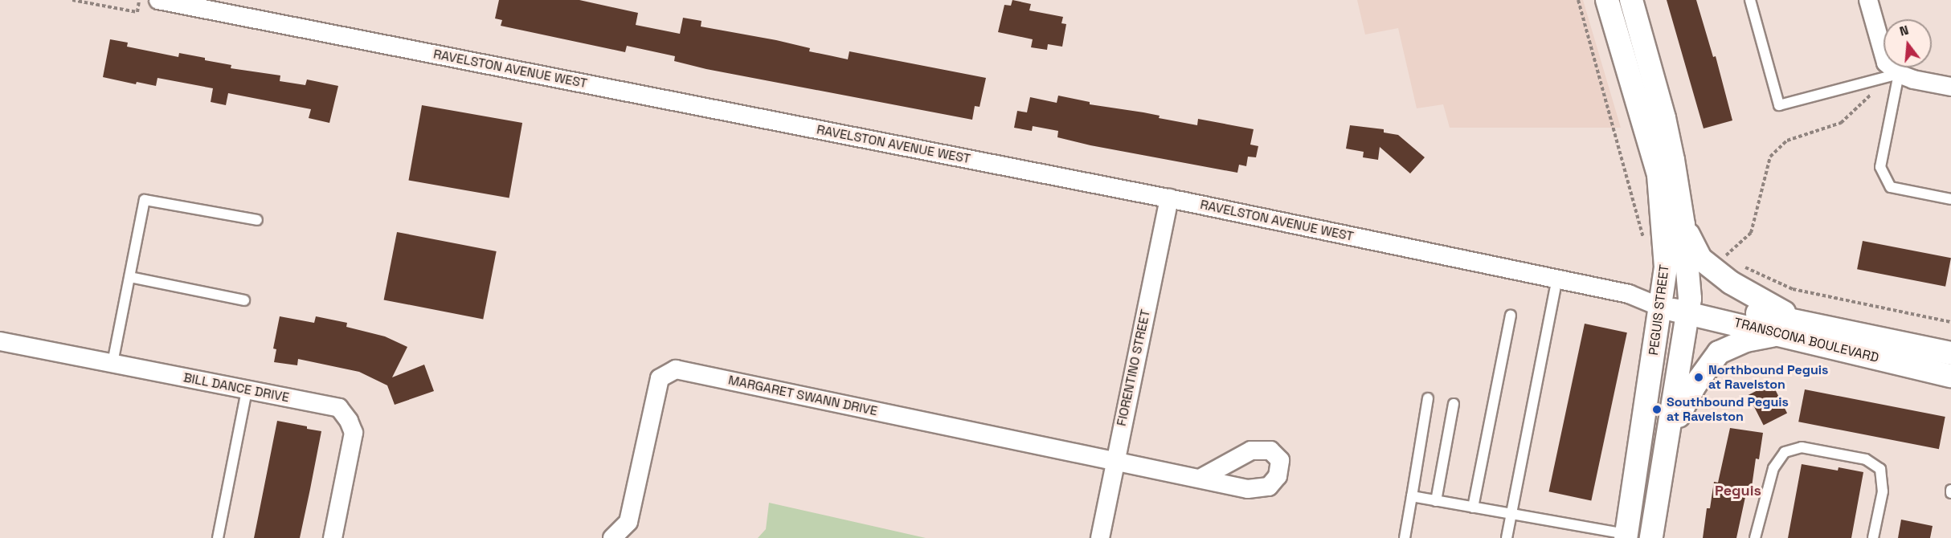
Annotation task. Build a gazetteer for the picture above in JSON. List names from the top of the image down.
{
  "streets": {
    "street": [
      "RAVELSTON AVENUE WEST",
      "PEGUIS STREET",
      "TRANSCONA BOULEVARD",
      "FIORENTINO STREET",
      "BILL DANCE DRIVE",
      "MARGARET SWANN DRIVE"
    ]
  },
  "crossings": [
    ["RAVELSTON AVENUE WEST", "PEGUIS STREET"],
    ["RAVELSTON AVENUE WEST", "TRANSCONA BOULEVARD"],
    ["RAVELSTON AVENUE WEST", "FIORENTINO STREET"],
    ["PEGUIS STREET", "TRANSCONA BOULEVARD"],
    ["FIORENTINO STREET", "MARGARET SWANN DRIVE"]
  ],
  "districts": ["Peguis"],
  "places": ["Northbound Peguis at Ravelston", "Southbound Peguis at Ravelston"],
  "north": "top"
}
